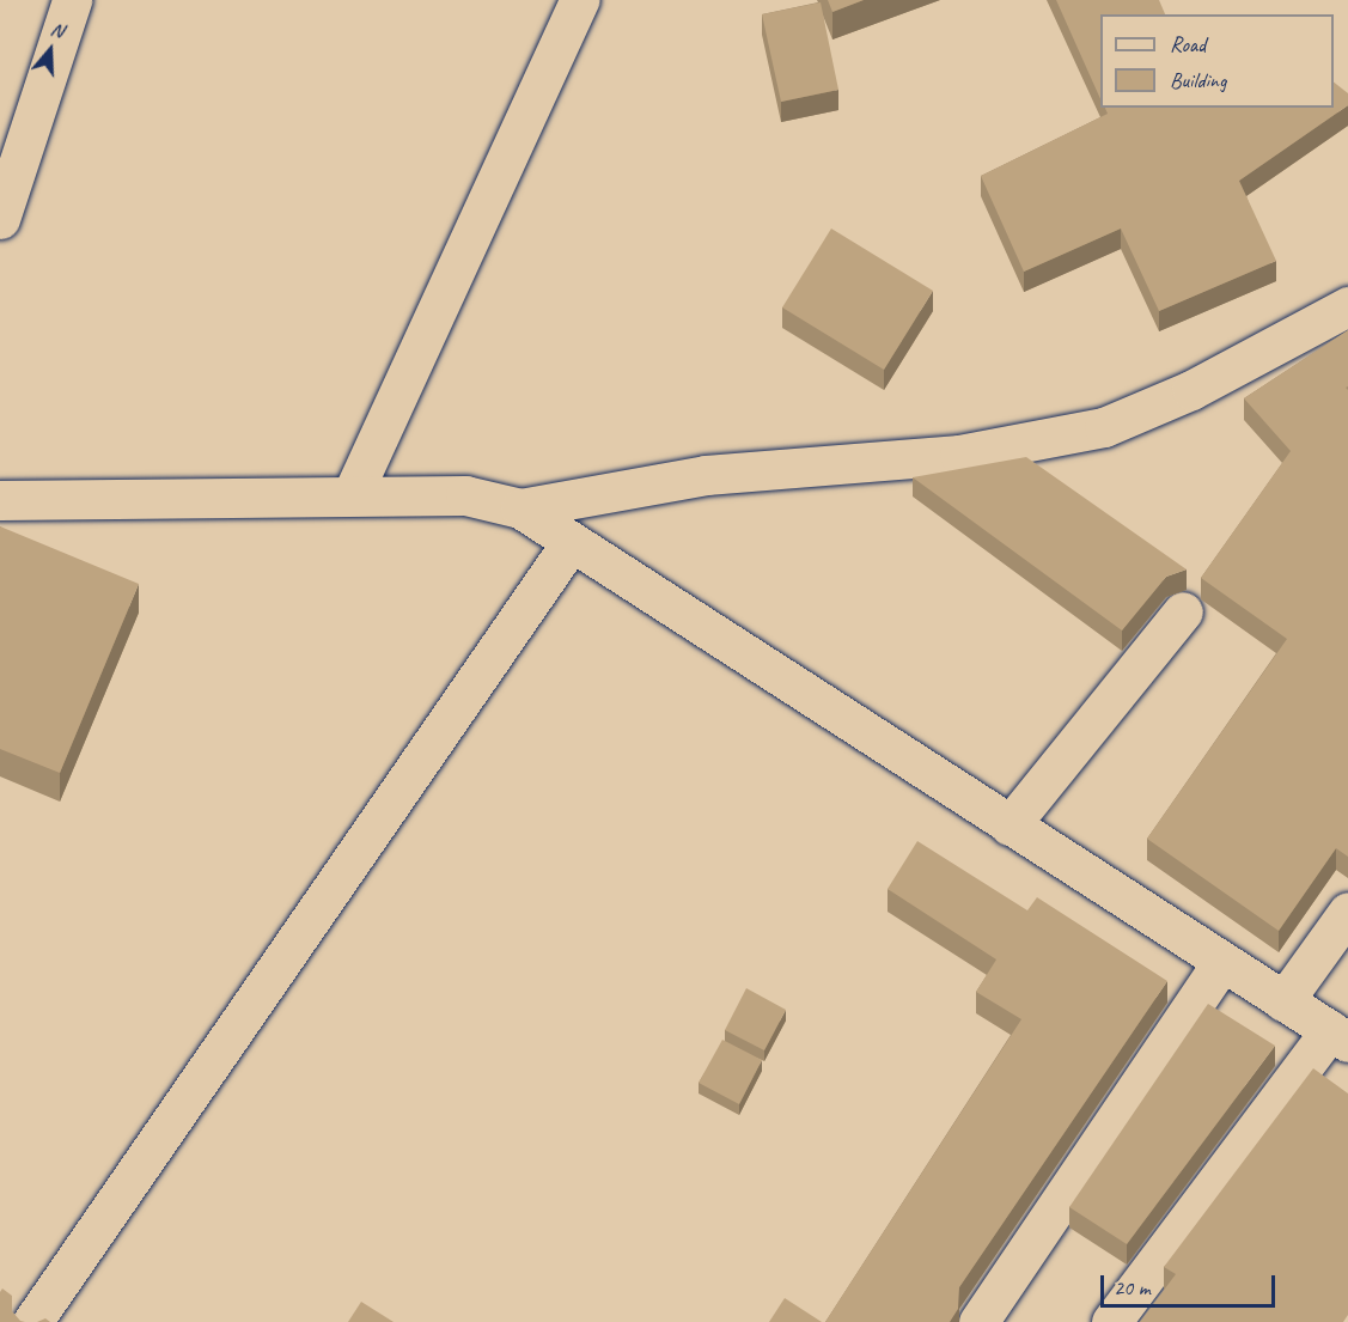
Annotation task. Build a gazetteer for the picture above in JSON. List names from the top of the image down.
{
  "legend": ["Road", "Building"],
  "scale_bar": "20 m",
  "north": "top"
}
